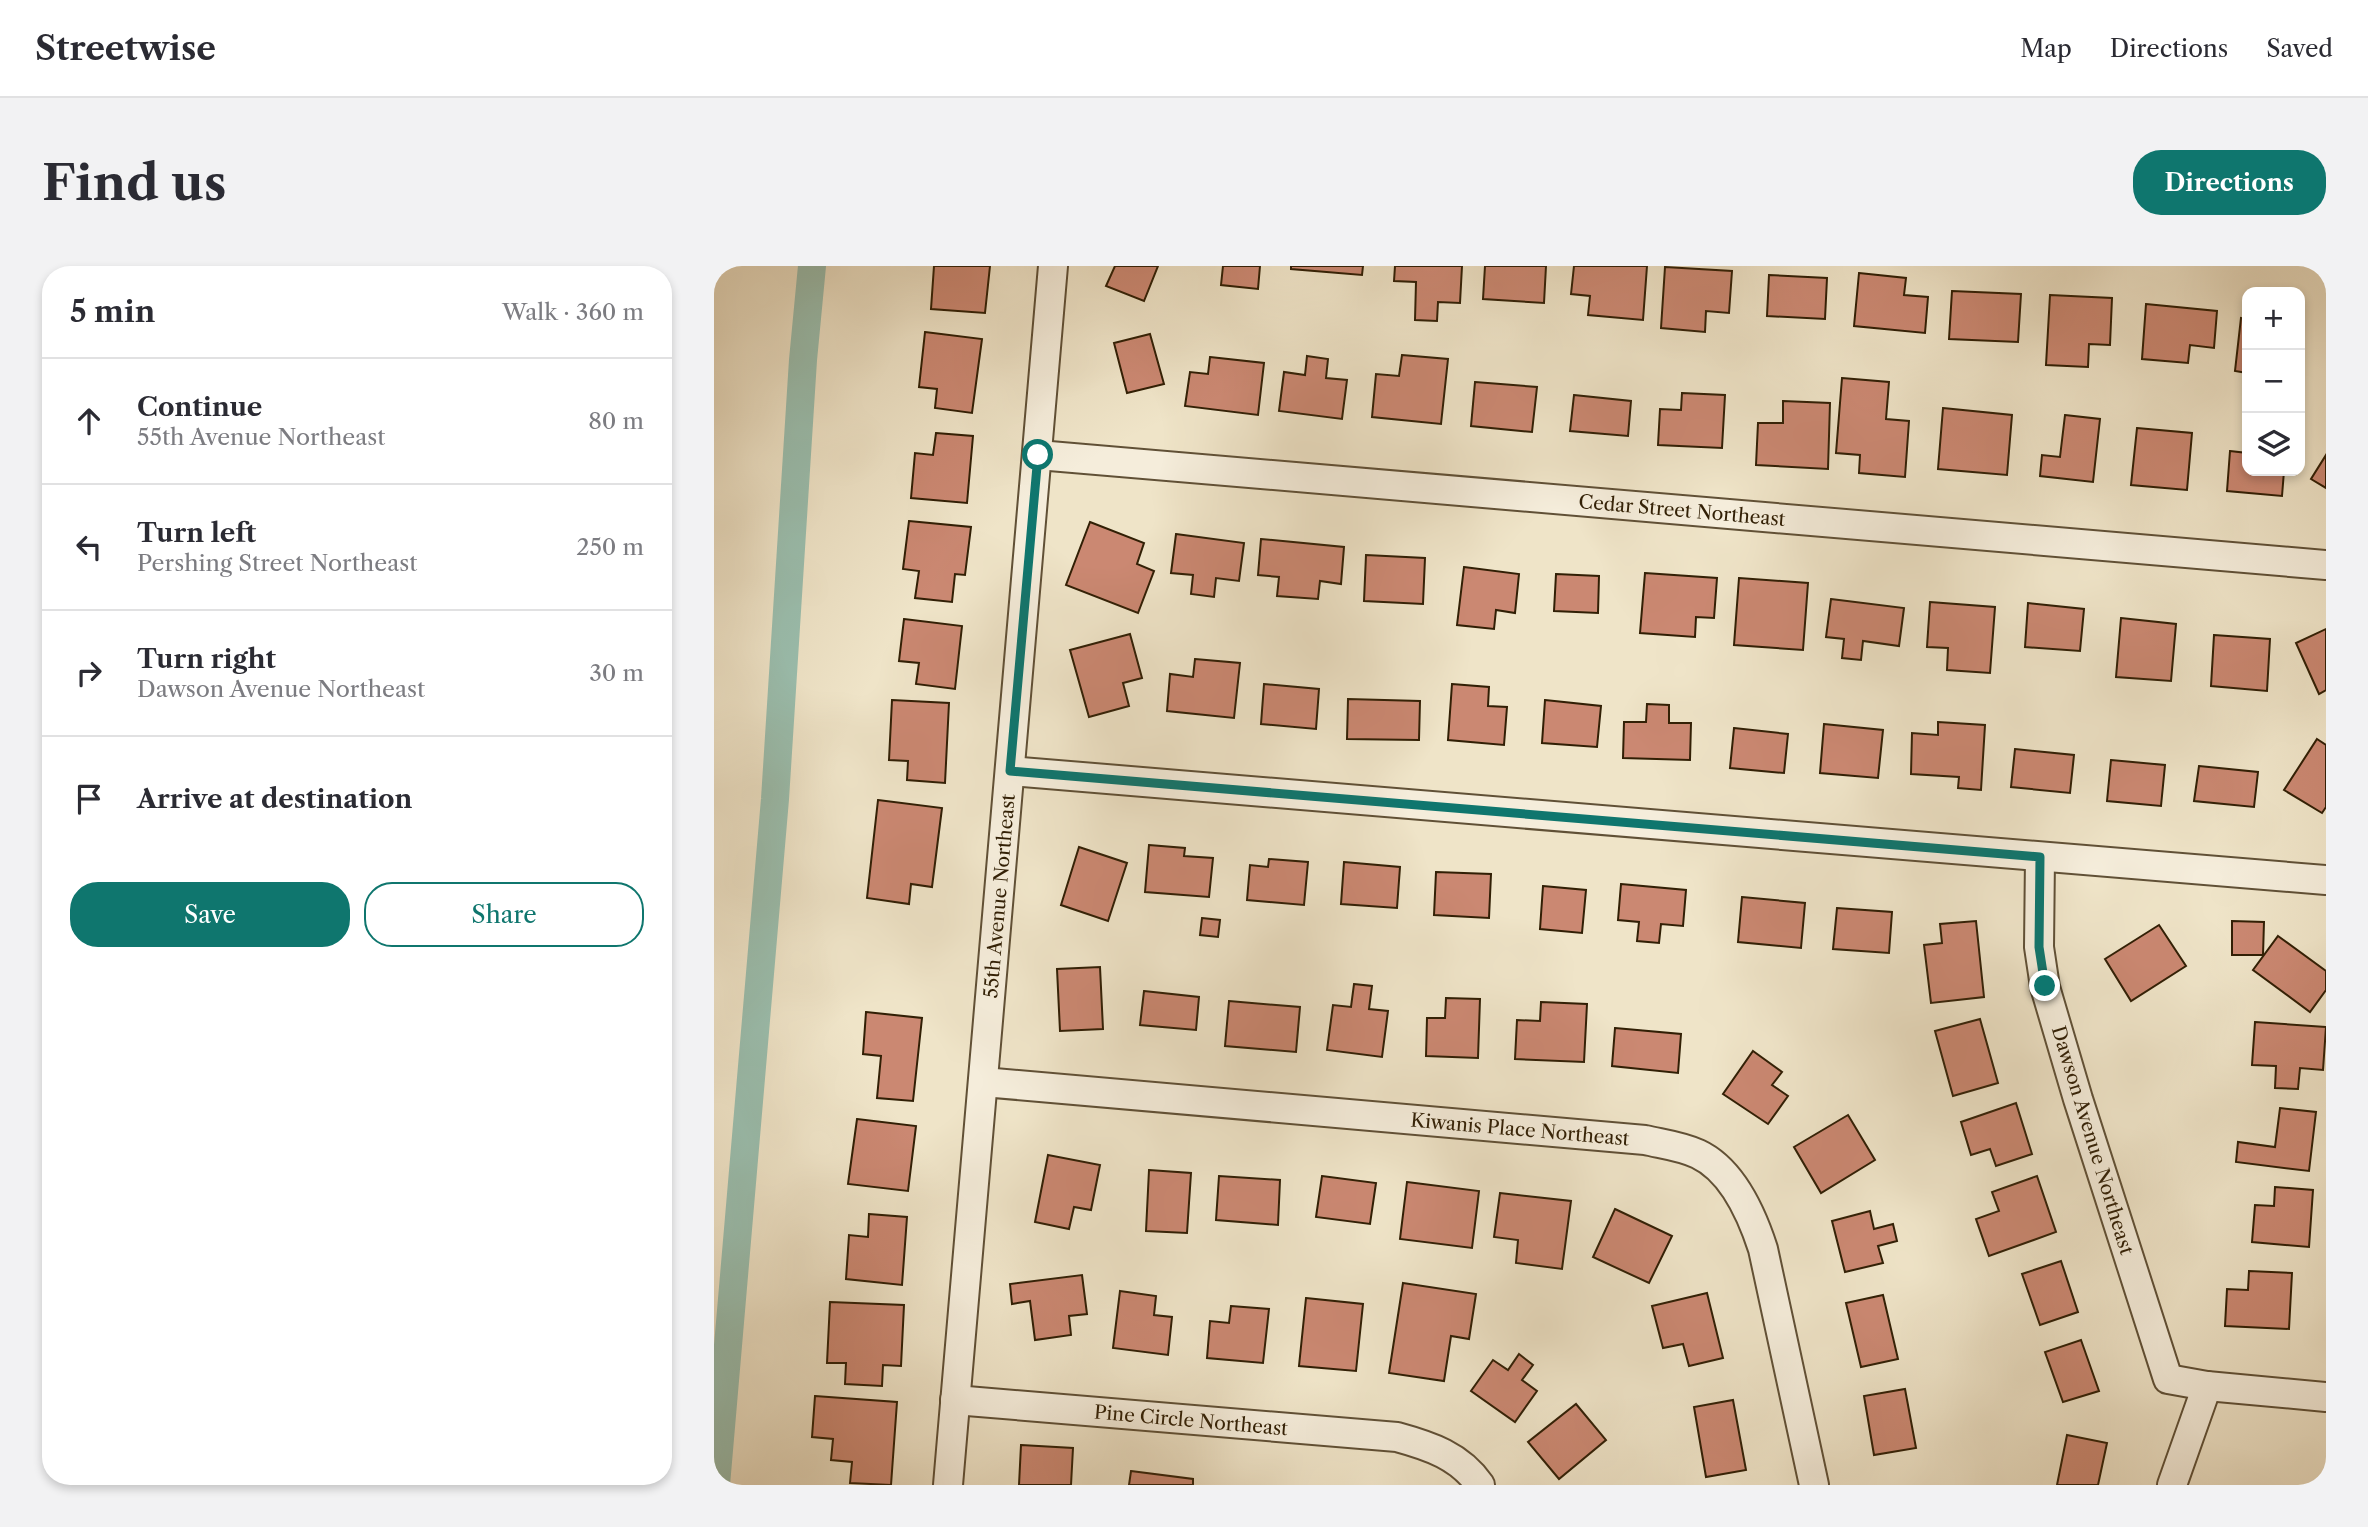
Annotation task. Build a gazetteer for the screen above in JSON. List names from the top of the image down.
{
  "streets": {
    "street": [
      "Cedar Street Northeast",
      "55th Avenue Northeast",
      "Kiwanis Place Northeast",
      "Dawson Avenue Northeast",
      "Pine Circle Northeast"
    ]
  },
  "crossings": [
    ["Cedar Street Northeast", "55th Avenue Northeast"],
    ["55th Avenue Northeast", "Kiwanis Place Northeast"],
    ["55th Avenue Northeast", "Pine Circle Northeast"]
  ],
  "page": {
    "header": "Streetwise",
    "nav": ["Map", "Directions", "Saved"],
    "buttons": [
      "Directions",
      ["Save", "Share"]
    ],
    "title": "Find us",
    "heading": ["5 min", "Walk · 360 m"],
    "map_buttons": ["+", "−"],
    "list": [
      ["Continue", "55th Avenue Northeast", "80 m"],
      ["Turn left", "Pershing Street Northeast", "250 m"],
      ["Turn right", "Dawson Avenue Northeast", "30 m"],
      "Arrive at destination"
    ]
  }
}
